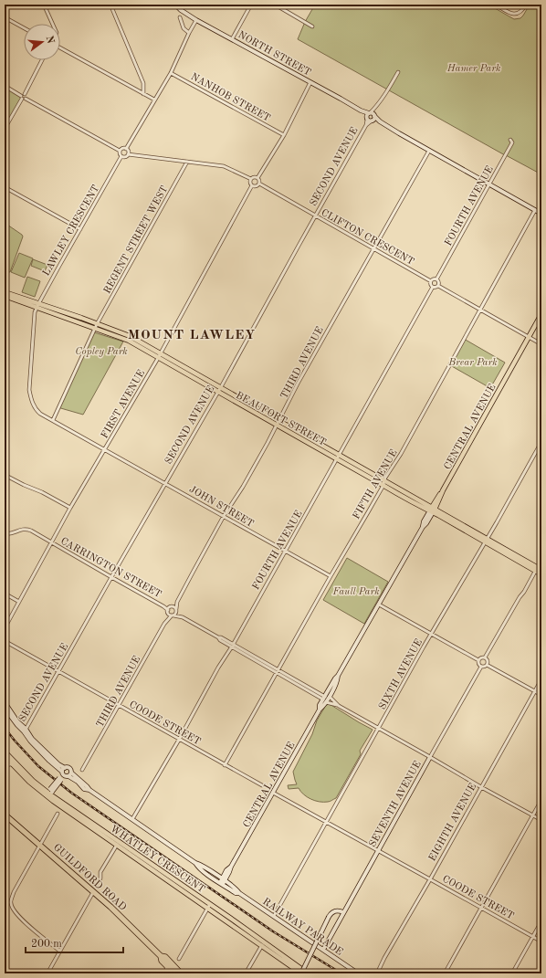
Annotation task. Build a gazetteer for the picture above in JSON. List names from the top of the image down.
{
  "streets": {
    "highway": ["GUILDFORD ROAD"],
    "main road": [
      "NORTH STREET",
      "BEAUFORT STREET",
      "CENTRAL AVENUE",
      "SEVENTH AVENUE",
      "WHATLEY CRESCENT",
      "RAILWAY PARADE"
    ],
    "street": [
      "NANHOB STREET",
      "SECOND AVENUE",
      "FOURTH AVENUE",
      "LAWLEY CRESCENT",
      "CLIFTON CRESCENT",
      "REGENT STREET WEST",
      "THIRD AVENUE",
      "FIRST AVENUE",
      "FIFTH AVENUE",
      "JOHN STREET",
      "CARRINGTON STREET",
      "SIXTH AVENUE",
      "COODE STREET",
      "EIGHTH AVENUE"
    ]
  },
  "crossings": [
    ["NORTH STREET", "SECOND AVENUE"],
    ["NORTH STREET", "FOURTH AVENUE"],
    ["NORTH STREET", "THIRD AVENUE"],
    ["NORTH STREET", "FIFTH AVENUE"],
    ["SECOND AVENUE", "CLIFTON CRESCENT"],
    ["SECOND AVENUE", "BEAUFORT STREET"],
    ["SECOND AVENUE", "JOHN STREET"],
    ["SECOND AVENUE", "CARRINGTON STREET"],
    ["SECOND AVENUE", "COODE STREET"],
    ["SECOND AVENUE", "RAILWAY PARADE"],
    ["FOURTH AVENUE", "CLIFTON CRESCENT"],
    ["FOURTH AVENUE", "BEAUFORT STREET"],
    ["FOURTH AVENUE", "JOHN STREET"],
    ["FOURTH AVENUE", "CARRINGTON STREET"],
    ["FOURTH AVENUE", "COODE STREET"],
    ["FOURTH AVENUE", "RAILWAY PARADE"],
    ["LAWLEY CRESCENT", "REGENT STREET WEST"],
    ["LAWLEY CRESCENT", "FIRST AVENUE"],
    ["LAWLEY CRESCENT", "BEAUFORT STREET"],
    ["LAWLEY CRESCENT", "JOHN STREET"],
    ["CLIFTON CRESCENT", "THIRD AVENUE"],
    ["CLIFTON CRESCENT", "FIRST AVENUE"],
    ["REGENT STREET WEST", "BEAUFORT STREET"],
    ["THIRD AVENUE", "BEAUFORT STREET"],
    ["THIRD AVENUE", "JOHN STREET"],
    ["THIRD AVENUE", "CARRINGTON STREET"],
    ["THIRD AVENUE", "COODE STREET"],
    ["FIRST AVENUE", "BEAUFORT STREET"],
    ["FIRST AVENUE", "JOHN STREET"],
    ["FIRST AVENUE", "CARRINGTON STREET"],
    ["BEAUFORT STREET", "CENTRAL AVENUE"],
    ["BEAUFORT STREET", "FIFTH AVENUE"],
    ["BEAUFORT STREET", "SIXTH AVENUE"],
    ["CENTRAL AVENUE", "CARRINGTON STREET"],
    ["CENTRAL AVENUE", "COODE STREET"],
    ["CENTRAL AVENUE", "RAILWAY PARADE"],
    ["FIFTH AVENUE", "JOHN STREET"],
    ["FIFTH AVENUE", "CARRINGTON STREET"],
    ["FIFTH AVENUE", "COODE STREET"],
    ["CARRINGTON STREET", "SIXTH AVENUE"],
    ["CARRINGTON STREET", "SEVENTH AVENUE"],
    ["CARRINGTON STREET", "EIGHTH AVENUE"],
    ["SIXTH AVENUE", "COODE STREET"],
    ["SIXTH AVENUE", "RAILWAY PARADE"],
    ["COODE STREET", "SEVENTH AVENUE"],
    ["COODE STREET", "EIGHTH AVENUE"],
    ["SEVENTH AVENUE", "RAILWAY PARADE"]
  ],
  "districts": ["MOUNT LAWLEY"],
  "parks": [
    "Hamer Park",
    "Copley Park",
    "Brear Park",
    "Faull Park"
  ],
  "scale_bar": "200 m",
  "north": "right"
}
